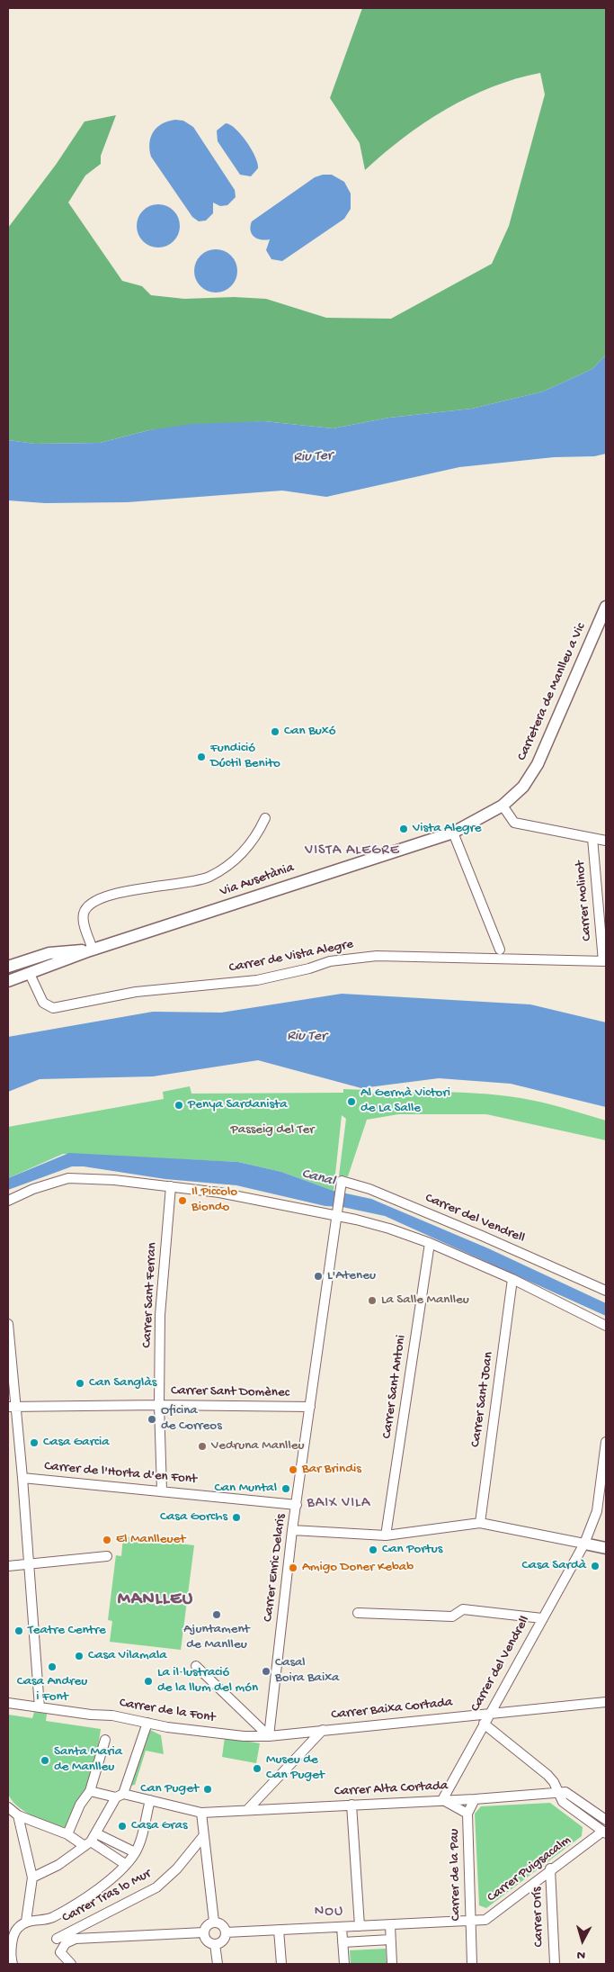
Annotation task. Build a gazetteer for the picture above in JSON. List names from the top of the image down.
{
  "streets": {
    "street": [
      "Carretera de Manlleu a Vic",
      "Via Ausetània",
      "Carrer Molinot",
      "Carrer de Vista Alegre",
      "Carrer del Vendrell",
      "Carrer Sant Ferran",
      "Carrer Sant Antoni",
      "Carrer Sant Domènec",
      "Carrer Sant Joan",
      "Carrer de l'Horta d'en Font",
      "Carrer Enric Delaris",
      "Carrer Baixa Cortada",
      "Carrer de la Font",
      "Carrer Alta Cortada",
      "Carrer Puigsacalm",
      "Carrer de la Pau",
      "Carrer Tras lo Mur",
      "Carrer Orís"
    ]
  },
  "crossings": [
    ["Carretera de Manlleu a Vic", "Via Ausetània"],
    ["Via Ausetània", "Carrer de Vista Alegre"],
    ["Carrer Molinot", "Carrer de Vista Alegre"],
    ["Carrer del Vendrell", "Carrer Enric Delaris"],
    ["Carrer del Vendrell", "Carrer Baixa Cortada"],
    ["Carrer del Vendrell", "Carrer Alta Cortada"],
    ["Carrer del Vendrell", "Carrer de la Pau"],
    ["Carrer Sant Ferran", "Carrer Sant Domènec"],
    ["Carrer Sant Ferran", "Carrer de l'Horta d'en Font"],
    ["Carrer Sant Domènec", "Carrer Enric Delaris"],
    ["Carrer de l'Horta d'en Font", "Carrer Enric Delaris"],
    ["Carrer Enric Delaris", "Carrer de la Font"],
    ["Carrer Baixa Cortada", "Carrer de la Font"],
    ["Carrer Alta Cortada", "Carrer de la Pau"],
    ["Carrer Puigsacalm", "Carrer de la Pau"],
    ["Carrer Puigsacalm", "Carrer Orís"]
  ],
  "districts": [
    "VISTA ALEGRE",
    "BAIX VILA",
    "MANLLEU",
    "NOU"
  ],
  "water": ["Riu Ter", "Canal"],
  "parks": ["Passeig del Ter"],
  "places": [
    "Can Buxó",
    "Fundició Dúctil Benito",
    "Vista Alegre",
    "Al Germà Victori de La Salle",
    "Penya Sardanista",
    "Il Piccolo Biondo",
    "L'Ateneu",
    "La Salle Manlleu",
    "Can Sanglàs",
    "Oficina de Correos",
    "Casa Garcia",
    "Vedruna Manlleu",
    "Bar Brindis",
    "Can Muntal",
    "Casa Gorchs",
    "El Manlleuet",
    "Can Portus",
    "Casa Sardà",
    "Amigo Doner Kebab",
    "Ajuntament de Manlleu",
    "Teatre Centre",
    "Casa Vilamala",
    "Casa Andreu i Font",
    "Casal Boira Baixa",
    "La il·lustració de la llum del món",
    "Santa Maria de Manlleu",
    "Museu de Can Puget",
    "Can Puget",
    "Casa Gras"
  ],
  "north": "bottom"
}
